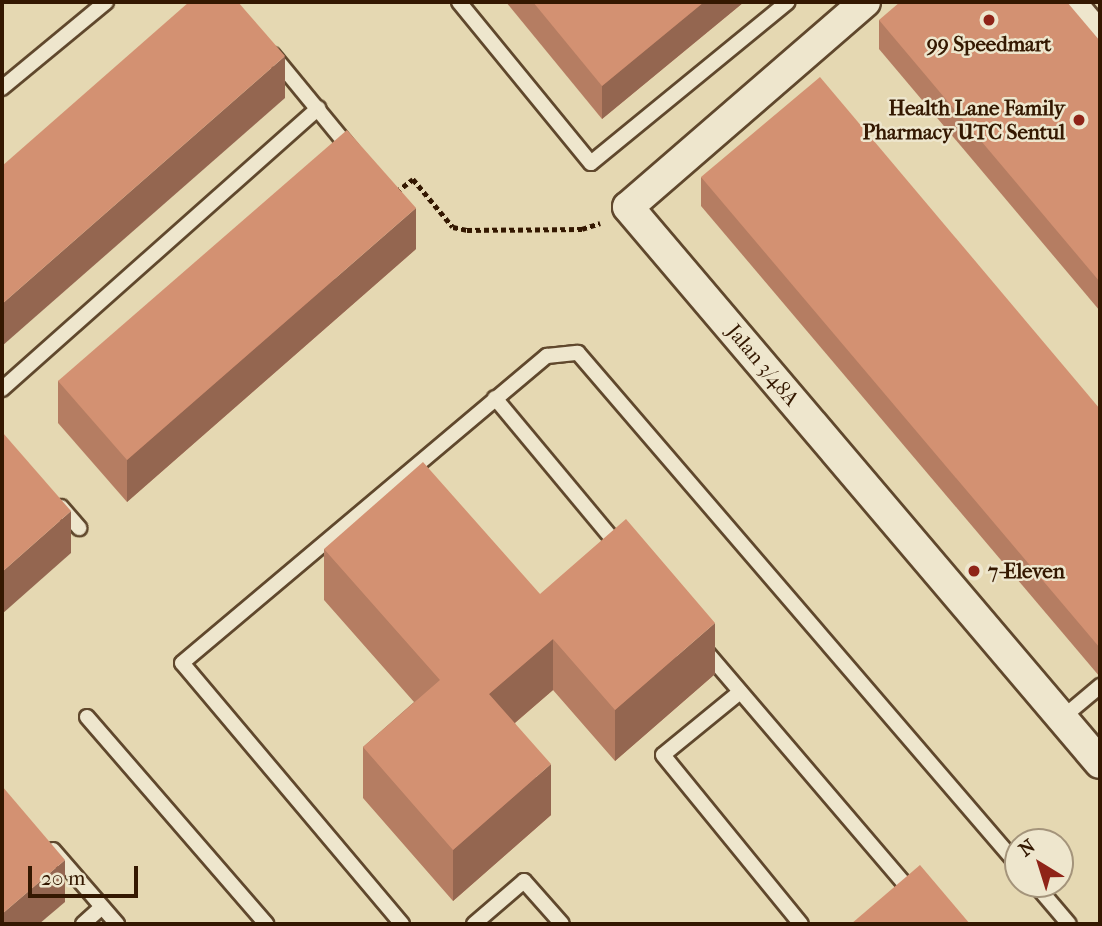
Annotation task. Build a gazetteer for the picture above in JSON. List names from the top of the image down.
{
  "streets": {
    "street": ["Jalan 3/48A"]
  },
  "places": ["99 Speedmart", "Health Lane Family Pharmacy UTC Sentul", "7-Eleven"],
  "scale_bar": "20 m",
  "north": "top left"
}
